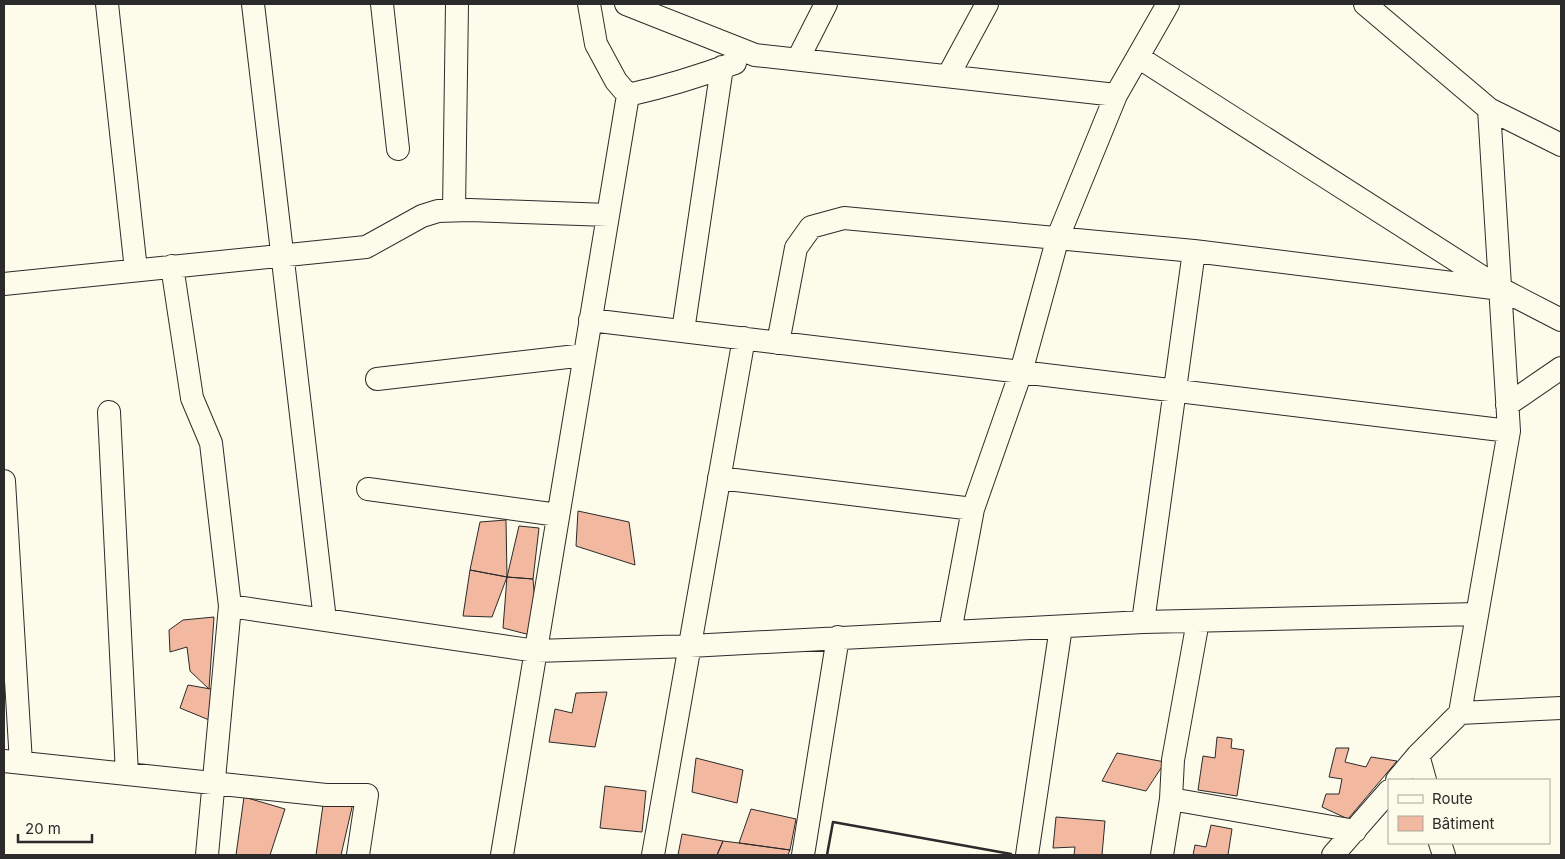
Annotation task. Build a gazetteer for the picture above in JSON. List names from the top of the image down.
{
  "legend": ["Route", "Bâtiment"],
  "scale_bar": "20 m"
}
